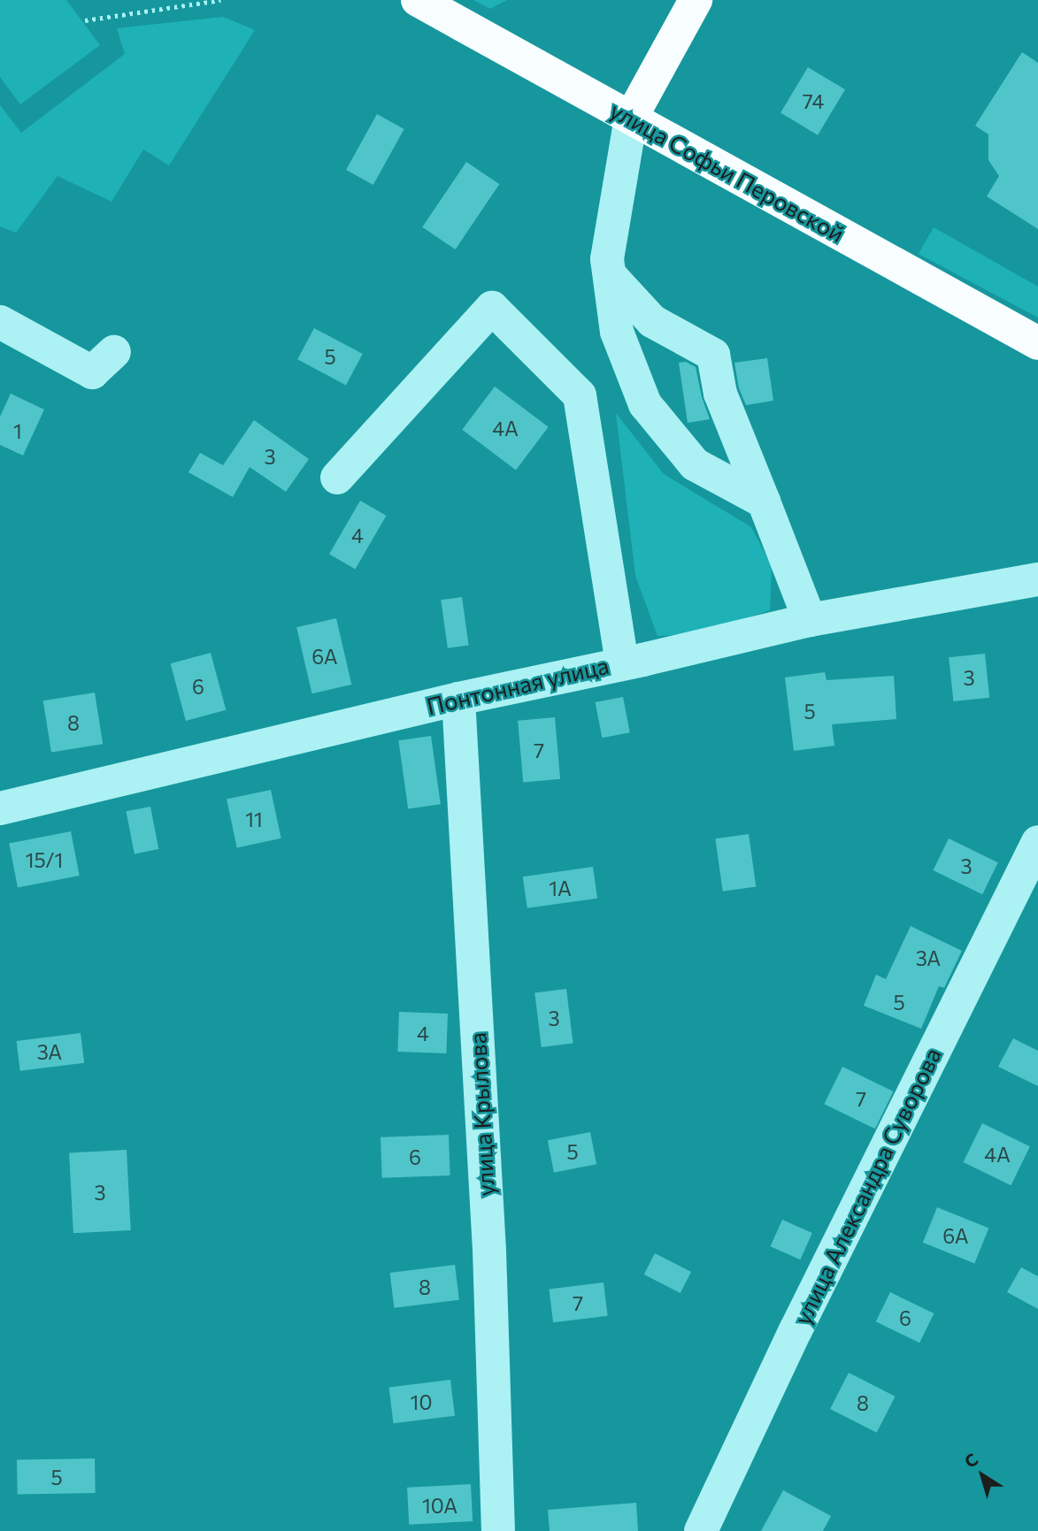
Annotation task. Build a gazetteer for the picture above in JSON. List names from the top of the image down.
{
  "streets": {
    "main road": ["улица Софьи Перовской"],
    "street": ["Понтонная улица", "улица Крылова", "улица Александра Суворова"]
  },
  "crossings": [
    ["Понтонная улица", "улица Крылова"]
  ],
  "house_numbers": [
    "74",
    "5",
    "4А",
    "1",
    "3",
    "4",
    "6А",
    "3",
    "6",
    "5",
    "8",
    "7",
    "11",
    "15/1",
    "3",
    "1А",
    "3А",
    "5",
    "3",
    "4",
    "3А",
    "7",
    "5",
    "4А",
    "6",
    "3",
    "6А",
    "8",
    "7",
    "6",
    "10",
    "8",
    "5",
    "10А"
  ],
  "north": "top left"
}
